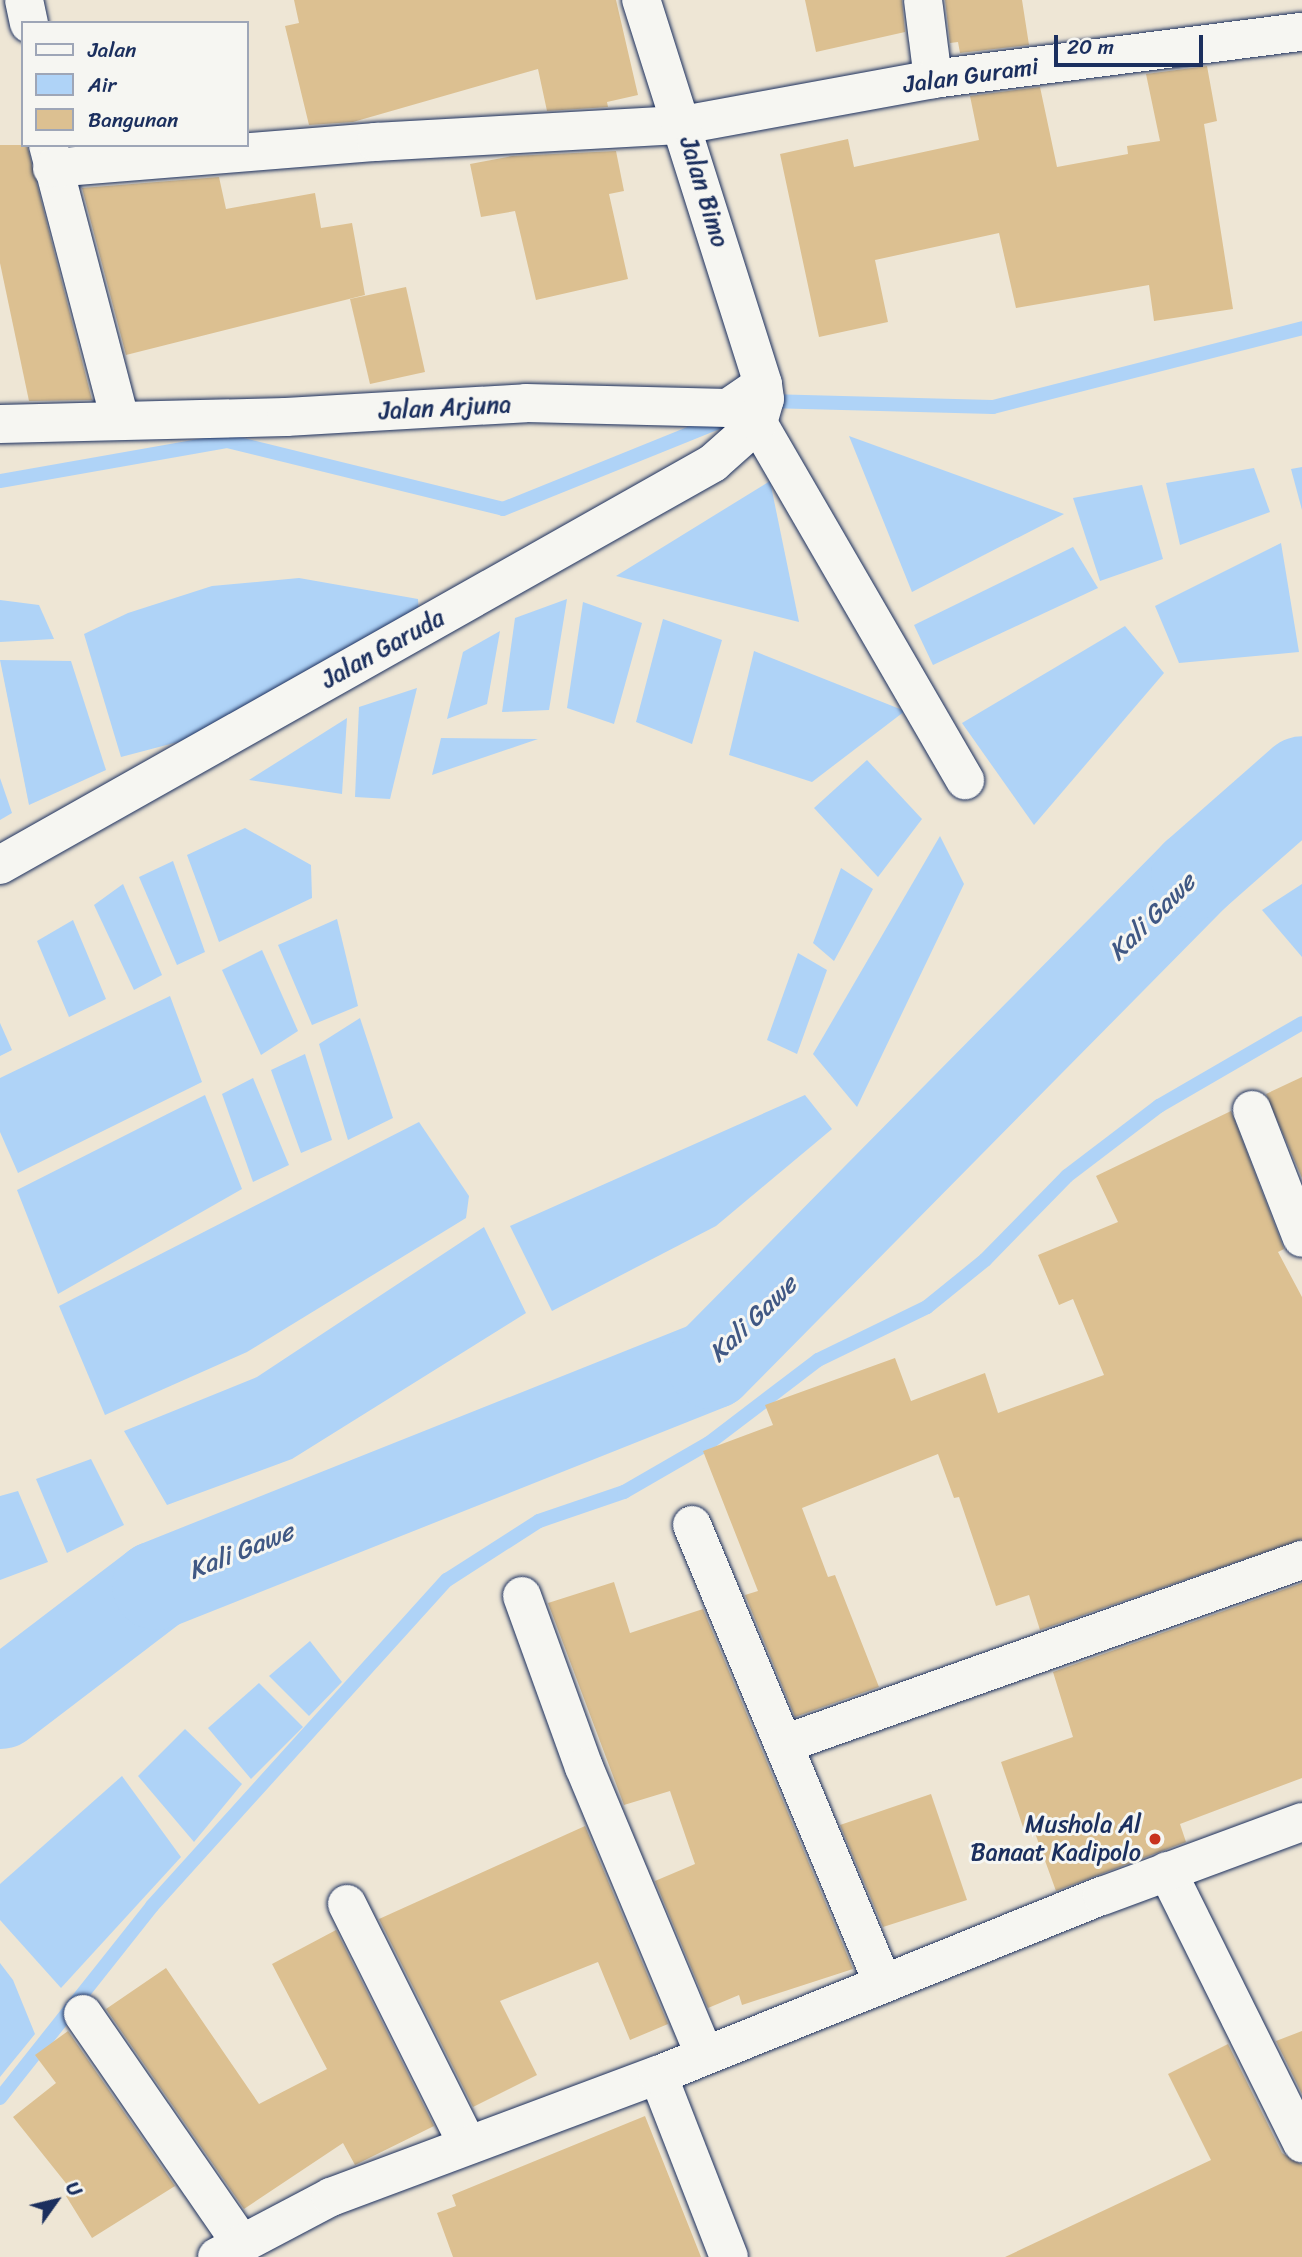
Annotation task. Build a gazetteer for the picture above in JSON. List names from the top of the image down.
{
  "streets": {
    "street": [
      "Jalan Gurami",
      "Jalan Bimo",
      "Jalan Arjuna",
      "Jalan Garuda"
    ]
  },
  "crossings": [
    ["Jalan Gurami", "Jalan Bimo"],
    ["Jalan Bimo", "Jalan Arjuna"],
    ["Jalan Bimo", "Jalan Garuda"],
    ["Jalan Arjuna", "Jalan Garuda"]
  ],
  "water": ["Kali Gawe"],
  "places": ["Mushola Al Banaat Kadipolo"],
  "legend": ["Jalan", "Air", "Bangunan"],
  "scale_bar": "20 m",
  "north": "top right"
}
